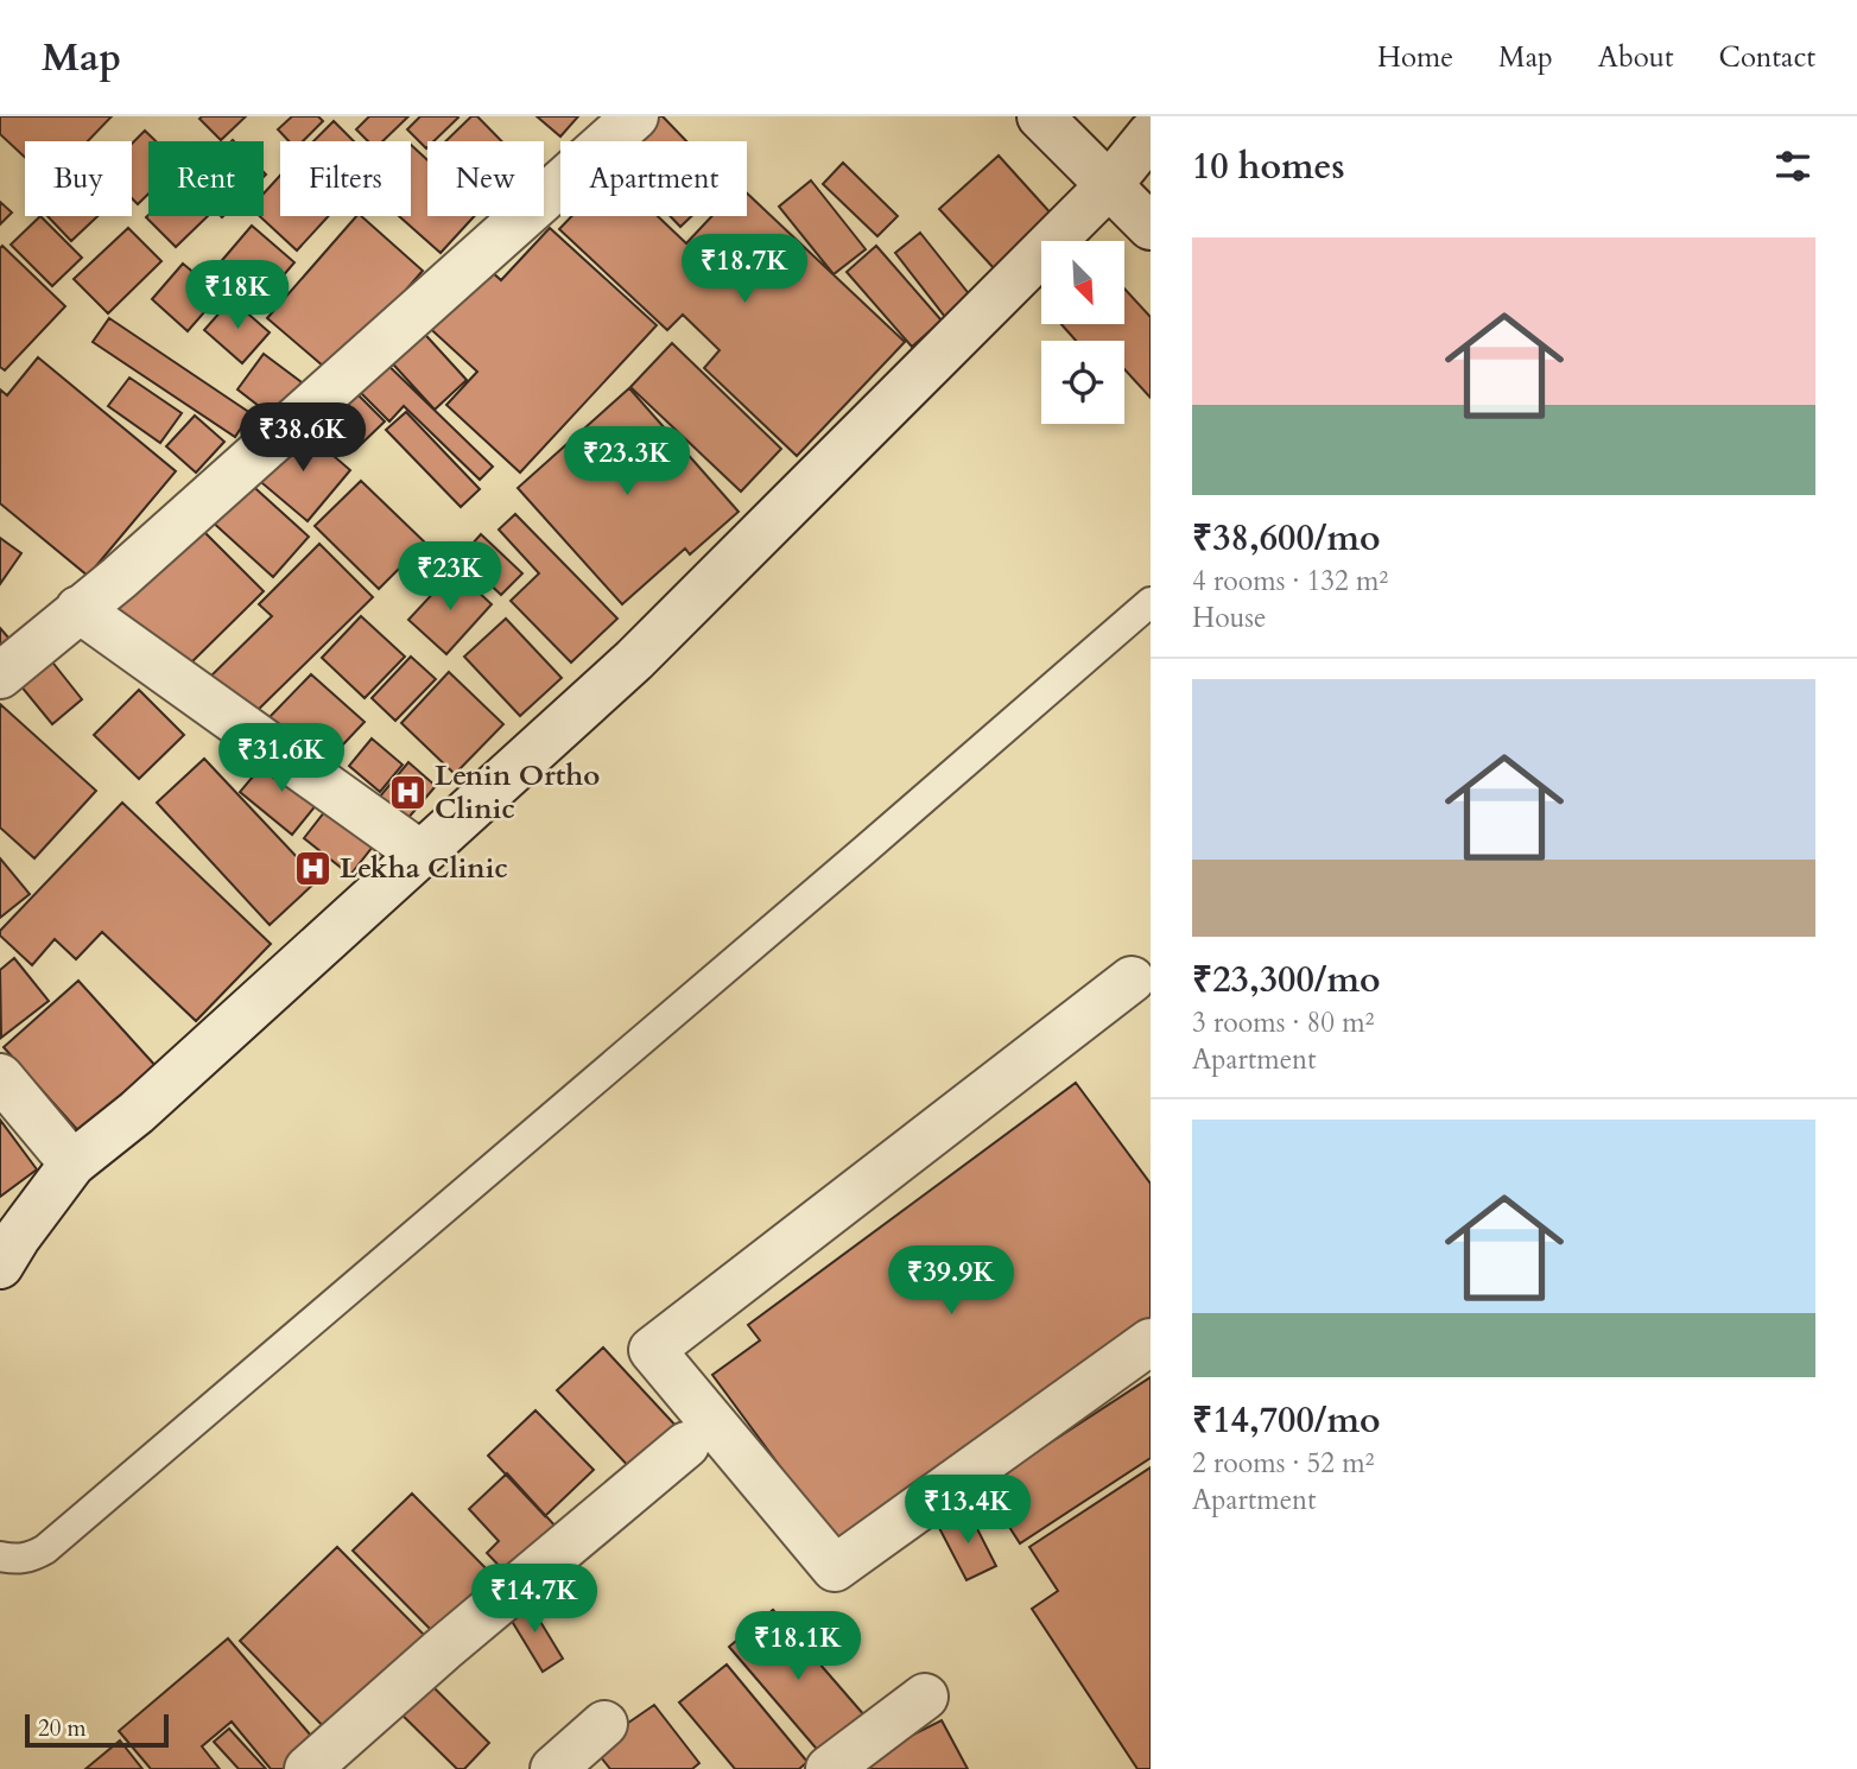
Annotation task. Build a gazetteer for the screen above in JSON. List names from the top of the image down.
{
  "places": {
    "hospital": ["Lenin Ortho Clinic", "Lekha Clinic"]
  },
  "scale_bar": "20 m",
  "north": "bottom right",
  "page": {
    "header": "Map",
    "nav": [
      "Home",
      "Map",
      "About",
      "Contact"
    ],
    "heading": "10 homes",
    "chip": [
      "Buy",
      "Rent",
      "Filters",
      "New",
      "Apartment"
    ],
    "list": [
      {
        "name": "₹38,600/mo",
        "note": "4 rooms · 132 m² · House"
      },
      {
        "name": "₹23,300/mo",
        "note": "3 rooms · 80 m² · Apartment"
      },
      {
        "name": "₹14,700/mo",
        "note": "2 rooms · 52 m² · Apartment"
      }
    ],
    "price": [
      "₹18.7K",
      "₹18K",
      "₹38.6K",
      "₹23.3K",
      "₹23K",
      "₹31.6K",
      "₹39.9K",
      "₹13.4K",
      "₹14.7K",
      "₹18.1K"
    ],
    "scale": "20 m"
  }
}
